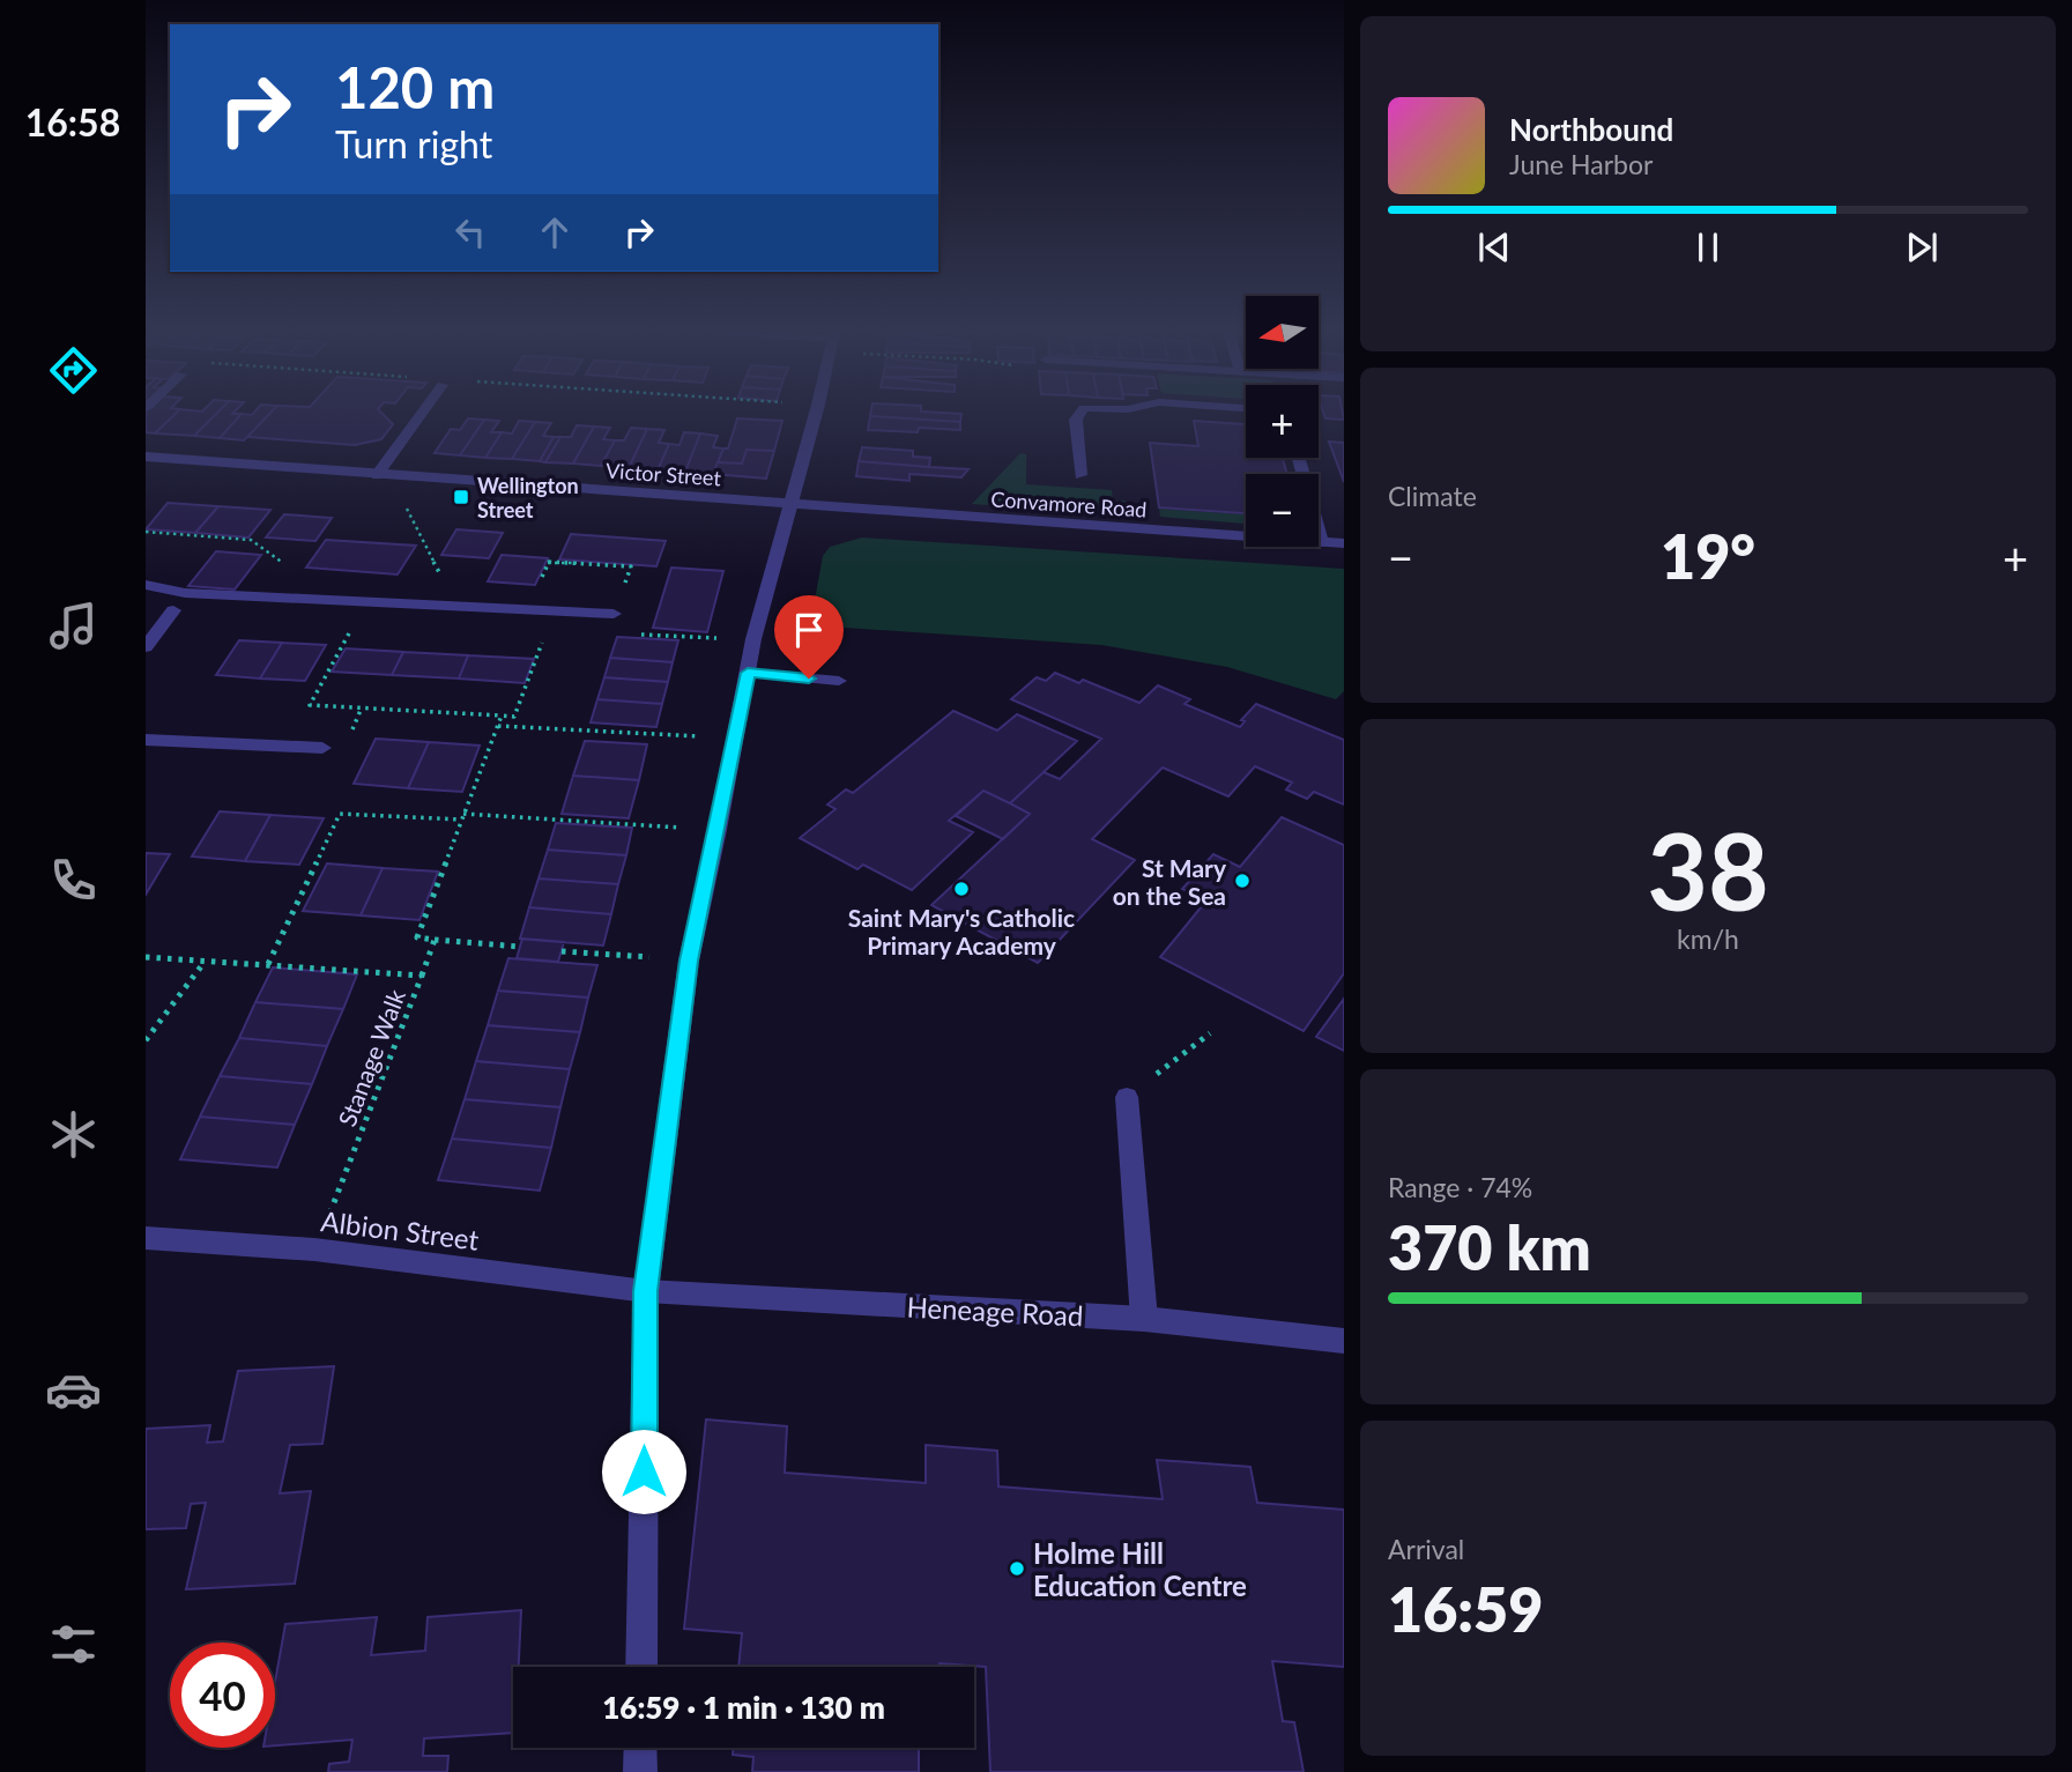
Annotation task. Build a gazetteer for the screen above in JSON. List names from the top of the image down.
{
  "streets": {
    "street": [
      "Victor Street",
      "Convamore Road",
      "Albion Street",
      "Heneage Road"
    ],
    "path": ["Stanage Walk"]
  },
  "crossings": [
    ["Victor Street", "Convamore Road"],
    ["Stanage Walk", "Albion Street"],
    ["Albion Street", "Heneage Road"]
  ],
  "places": {
    "transit": ["Wellington Street"],
    "other": ["St Mary on the Sea", "Saint Mary's Catholic Primary Academy", "Holme Hill Education Centre"]
  },
  "north": "left",
  "page": {
    "tabs": "16:58",
    "turn": ["120 m", "Turn right"],
    "song": ["Northbound", "June Harbor"],
    "map_buttons": ["+", "−"],
    "tile": [
      "Climate",
      ["38", "km/h"],
      ["Range · 74%", "370 km"],
      ["Arrival", "16:59"]
    ],
    "heat": ["−", "19°", "+"],
    "limit": "40",
    "trip": "16:59 · 1 min · 130 m"
  }
}
